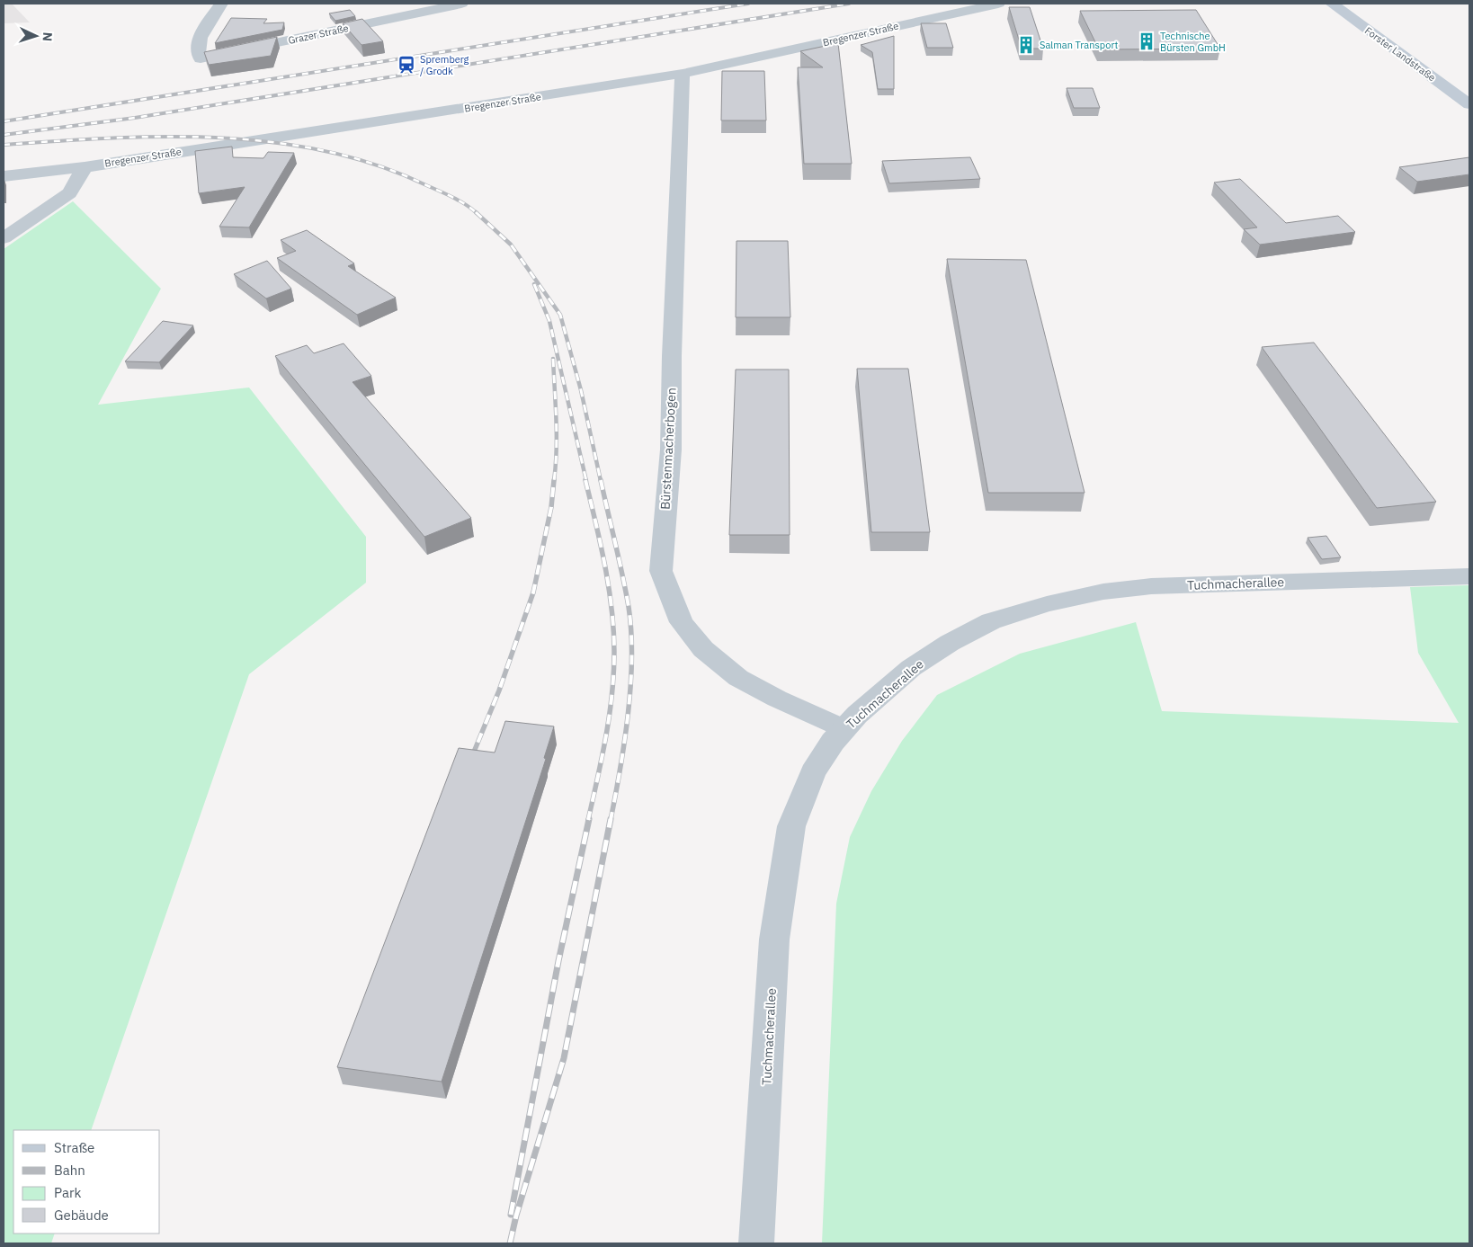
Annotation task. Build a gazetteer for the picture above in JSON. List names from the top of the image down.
{
  "streets": {
    "main road": ["Forster Landstraße"],
    "street": [
      "Grazer Straße",
      "Bregenzer Straße",
      "Bürstenmacherbogen",
      "Tuchmacherallee"
    ]
  },
  "crossings": [
    ["Bregenzer Straße", "Bürstenmacherbogen"],
    ["Bürstenmacherbogen", "Tuchmacherallee"]
  ],
  "places": {
    "building": ["Technische Bürsten GmbH", "Salman Transport"],
    "station": ["Spremberg / Grodk"]
  },
  "legend": [
    "Straße",
    "Bahn",
    "Park",
    "Gebäude"
  ],
  "north": "right"
}
